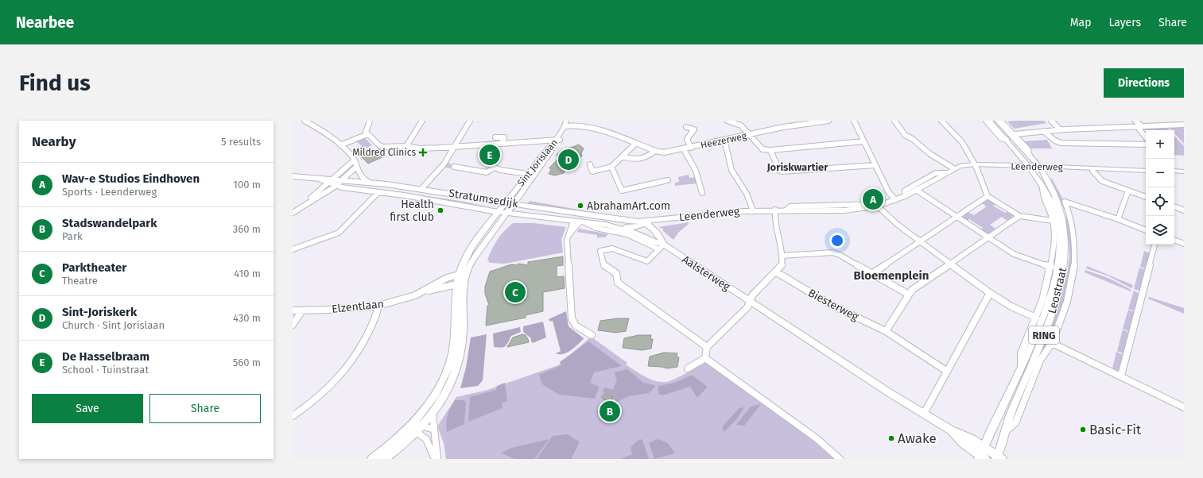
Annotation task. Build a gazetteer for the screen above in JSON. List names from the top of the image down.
{
  "streets": {
    "main road": [
      "Sint Jorislaan",
      "Leenderweg",
      "Stratumsedijk",
      "Aalsterweg",
      "Leostraat",
      "RING"
    ],
    "street": ["Heezerweg", "Biesterweg", "Elzentlaan"]
  },
  "crossings": [
    ["Sint Jorislaan", "Stratumsedijk"],
    ["Leenderweg", "Stratumsedijk"],
    ["Leenderweg", "Aalsterweg"],
    ["Leenderweg", "Leostraat"],
    ["Leenderweg", "RING"],
    ["Stratumsedijk", "Aalsterweg"],
    ["Aalsterweg", "Leostraat"],
    ["Leostraat", "RING"]
  ],
  "districts": ["Joriskwartier", "Bloemenplein"],
  "places": {
    "health": ["Mildred Clinics"],
    "other": [
      "AbrahamArt.com",
      "Health first club",
      "Basic-Fit",
      "Awake"
    ]
  },
  "page": {
    "header": "Nearbee",
    "nav": ["Map", "Layers", "Share"],
    "buttons": [
      "Directions",
      ["Save", "Share"]
    ],
    "title": "Find us",
    "heading": ["Nearby", "5 results"],
    "map_buttons": ["+", "−"],
    "pins": [
      "E",
      "D",
      "A",
      "C",
      "B"
    ],
    "list": [
      {
        "mark": "A",
        "name": "Wav-e Studios Eindhoven",
        "note": "Sports · Leenderweg",
        "value": "100 m"
      },
      {
        "mark": "B",
        "name": "Stadswandelpark",
        "note": "Park",
        "value": "360 m"
      },
      {
        "mark": "C",
        "name": "Parktheater",
        "note": "Theatre",
        "value": "410 m"
      },
      {
        "mark": "D",
        "name": "Sint-Joriskerk",
        "note": "Church · Sint Jorislaan",
        "value": "430 m"
      },
      {
        "mark": "E",
        "name": "De Hasselbraam",
        "note": "School · Tuinstraat",
        "value": "560 m"
      }
    ]
  }
}
